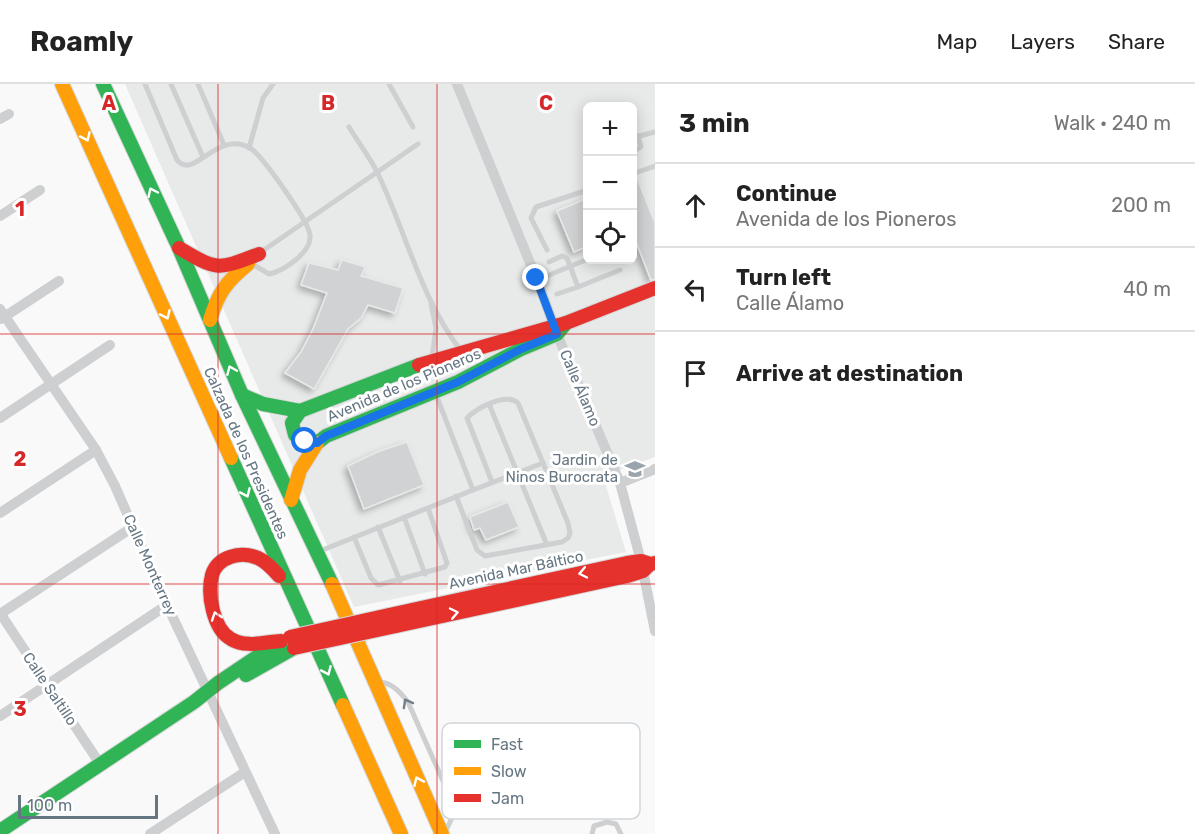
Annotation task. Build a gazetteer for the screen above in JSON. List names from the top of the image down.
{
  "streets": {
    "main road": ["Avenida de los Pioneros", "Calzada de los Presidentes", "Avenida Mar Báltico"],
    "street": ["Calle Álamo", "Calle Monterrey", "Calle Saltillo"]
  },
  "crossings": [
    ["Avenida de los Pioneros", "Calle Álamo"],
    ["Calle Álamo", "Avenida Mar Báltico"]
  ],
  "places": {
    "school or university": ["Jardin de Ninos Burocrata"]
  },
  "legend": ["Fast", "Slow", "Jam"],
  "scale_bar": "100 m",
  "page": {
    "header": "Roamly",
    "nav": ["Map", "Layers", "Share"],
    "heading": ["3 min", "Walk · 240 m"],
    "map_buttons": ["+", "−"],
    "list": [
      ["Continue", "Avenida de los Pioneros", "200 m"],
      ["Turn left", "Calle Álamo", "40 m"],
      "Arrive at destination"
    ],
    "scale": "100 m"
  },
  "grid": {
    "columns": ["A", "B", "C"],
    "rows": ["1", "2", "3"]
  }
}
